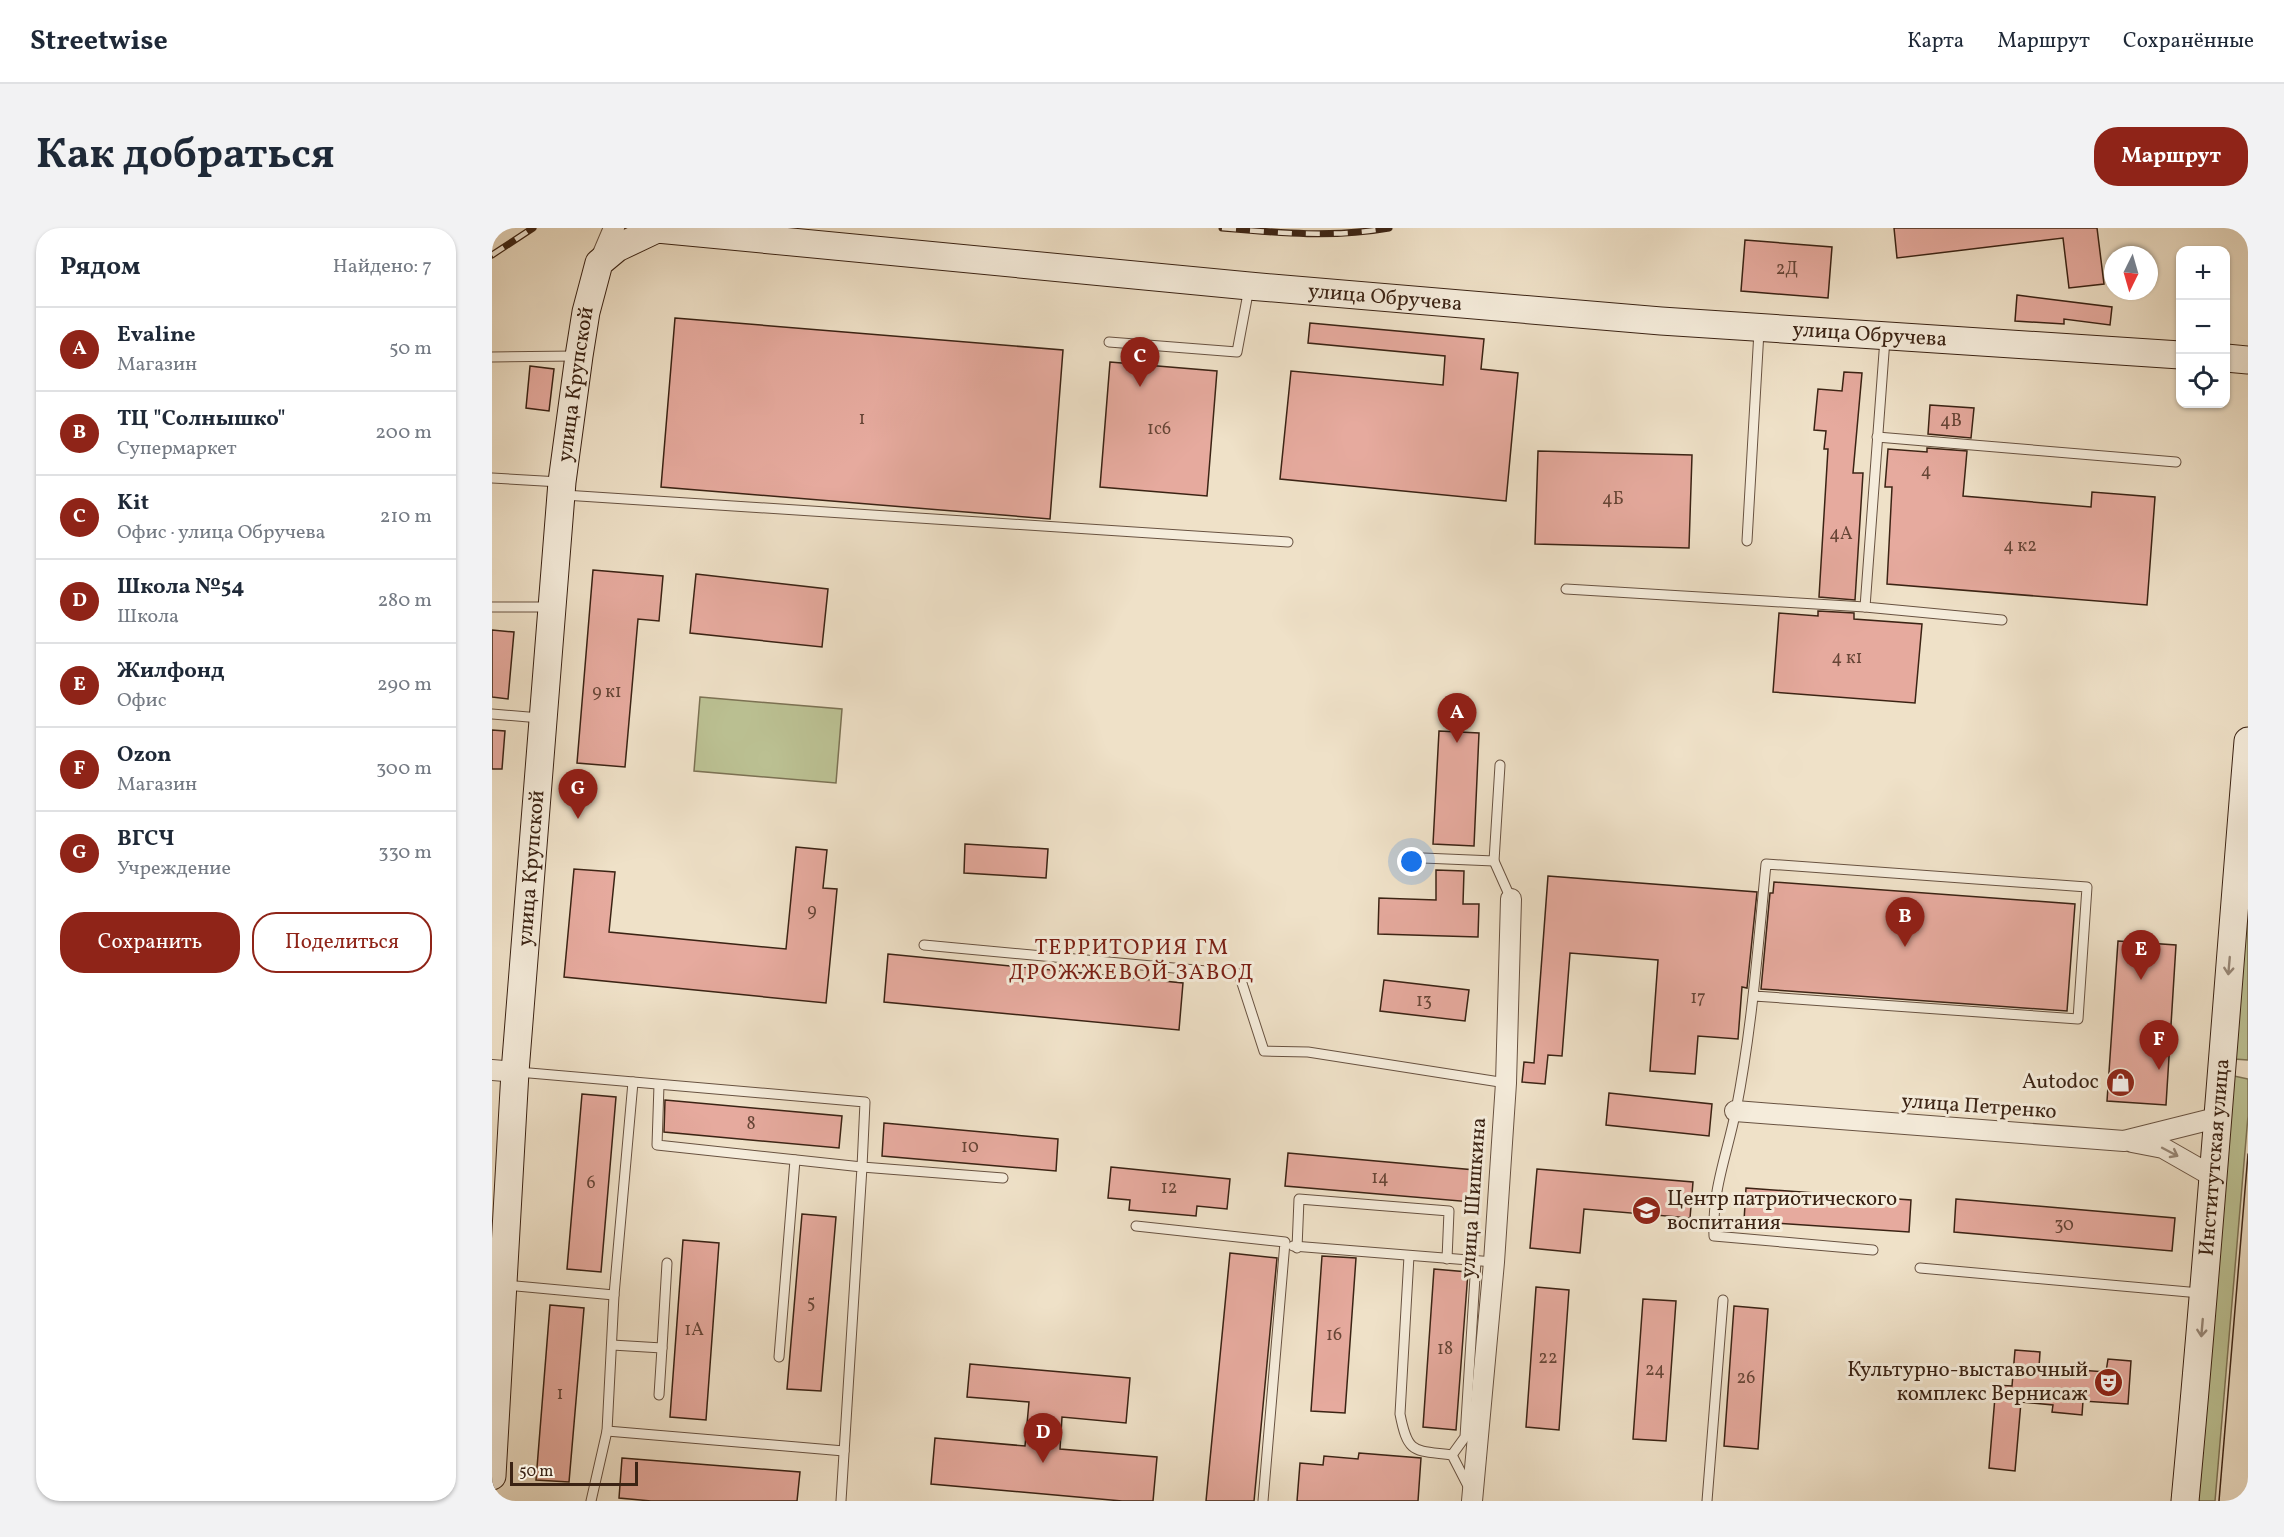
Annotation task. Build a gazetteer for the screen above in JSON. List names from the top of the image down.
{
  "streets": {
    "main road": ["улица Обручева", "улица Крупской", "Институтская улица"],
    "street": ["улица Петренко", "улица Шишкина"]
  },
  "crossings": [
    ["улица Обручева", "улица Крупской"],
    ["улица Петренко", "Институтская улица"]
  ],
  "one_way": ["Институтская улица"],
  "districts": ["ТЕРРИТОРИЯ ГМ ДРОЖЖЕВОЙ ЗАВОД"],
  "places": {
    "shop": ["Autodoc"],
    "school or university": ["Центр патриотического воспитания"],
    "theatre": ["Культурно-выставочный комплекс Вернисаж"]
  },
  "house_numbers": [
    "2Д",
    "1",
    "4В",
    "1с6",
    "4",
    "4Б",
    "4А",
    "4 к2",
    "4 к1",
    "9 к1",
    "9",
    "17",
    "13",
    "8",
    "10",
    "14",
    "6",
    "12",
    "30",
    "5",
    "1А",
    "16",
    "18",
    "22",
    "24",
    "26",
    "1"
  ],
  "scale_bar": "50 m",
  "north": "bottom",
  "page": {
    "header": "Streetwise",
    "nav": ["Карта", "Маршрут", "Сохранённые"],
    "title": "Как добраться",
    "buttons": [
      "Маршрут",
      ["Сохранить", "Поделиться"]
    ],
    "heading": ["Рядом", "Найдено: 7"],
    "map_buttons": ["+", "−"],
    "list": [
      {
        "mark": "A",
        "name": "Evaline",
        "note": "Магазин",
        "value": "50 m"
      },
      {
        "mark": "B",
        "name": "ТЦ \"Солнышко\"",
        "note": "Супермаркет",
        "value": "200 m"
      },
      {
        "mark": "C",
        "name": "Kit",
        "note": "Офис · улица Обручева",
        "value": "210 m"
      },
      {
        "mark": "D",
        "name": "Школа №54",
        "note": "Школа",
        "value": "280 m"
      },
      {
        "mark": "E",
        "name": "Жилфонд",
        "note": "Офис",
        "value": "290 m"
      },
      {
        "mark": "F",
        "name": "Ozon",
        "note": "Магазин",
        "value": "300 m"
      },
      {
        "mark": "G",
        "name": "ВГСЧ",
        "note": "Учреждение",
        "value": "330 m"
      }
    ],
    "pins": [
      "C",
      "A",
      "G",
      "B",
      "E",
      "F",
      "D"
    ],
    "scale": "50 m"
  }
}
